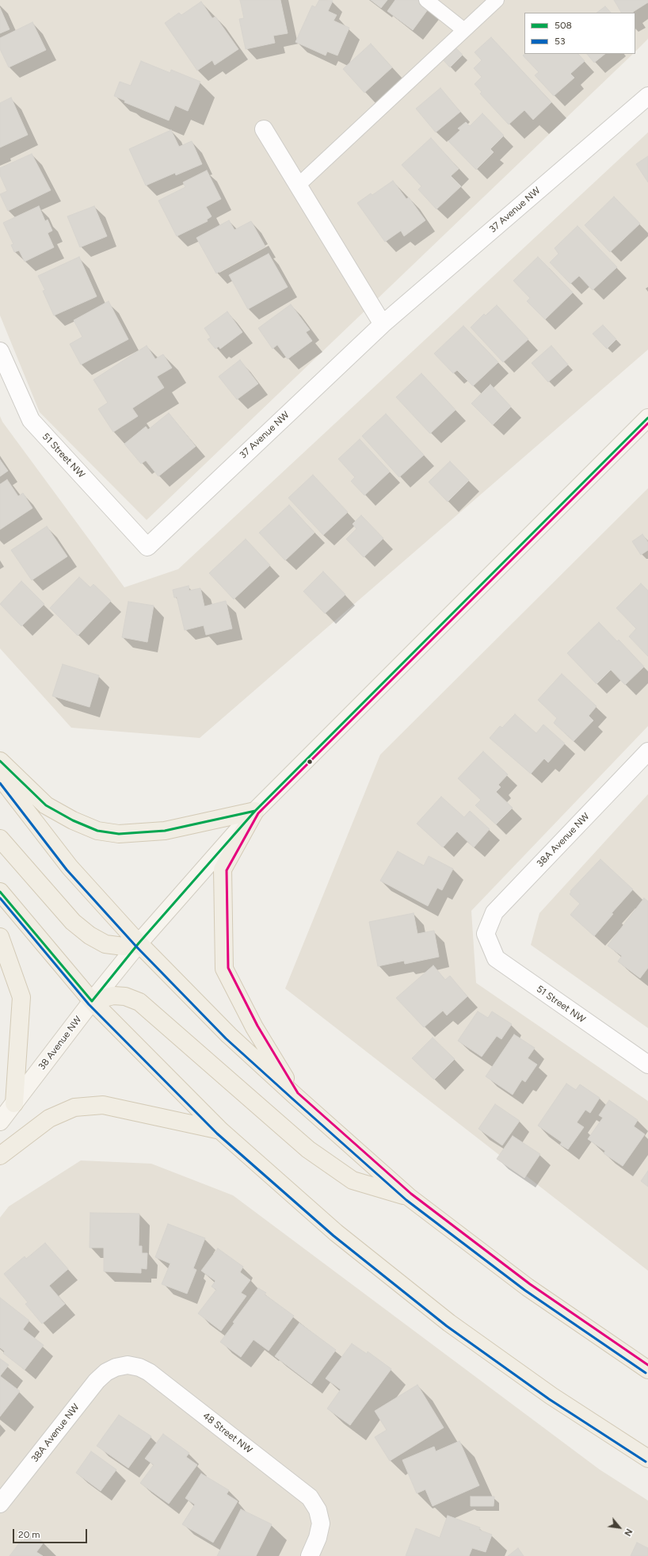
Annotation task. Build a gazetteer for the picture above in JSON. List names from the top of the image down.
{
  "streets": {
    "street": [
      "37 Avenue NW",
      "51 Street NW",
      "38A Avenue NW",
      "38 Avenue NW",
      "48 Street NW"
    ]
  },
  "crossings": [
    ["37 Avenue NW", "51 Street NW"],
    ["51 Street NW", "38A Avenue NW"],
    ["38A Avenue NW", "48 Street NW"]
  ],
  "lines": ["transit line 508", "transit line 53"],
  "legend": ["508", "53"],
  "scale_bar": "20 m",
  "north": "bottom right"
}
